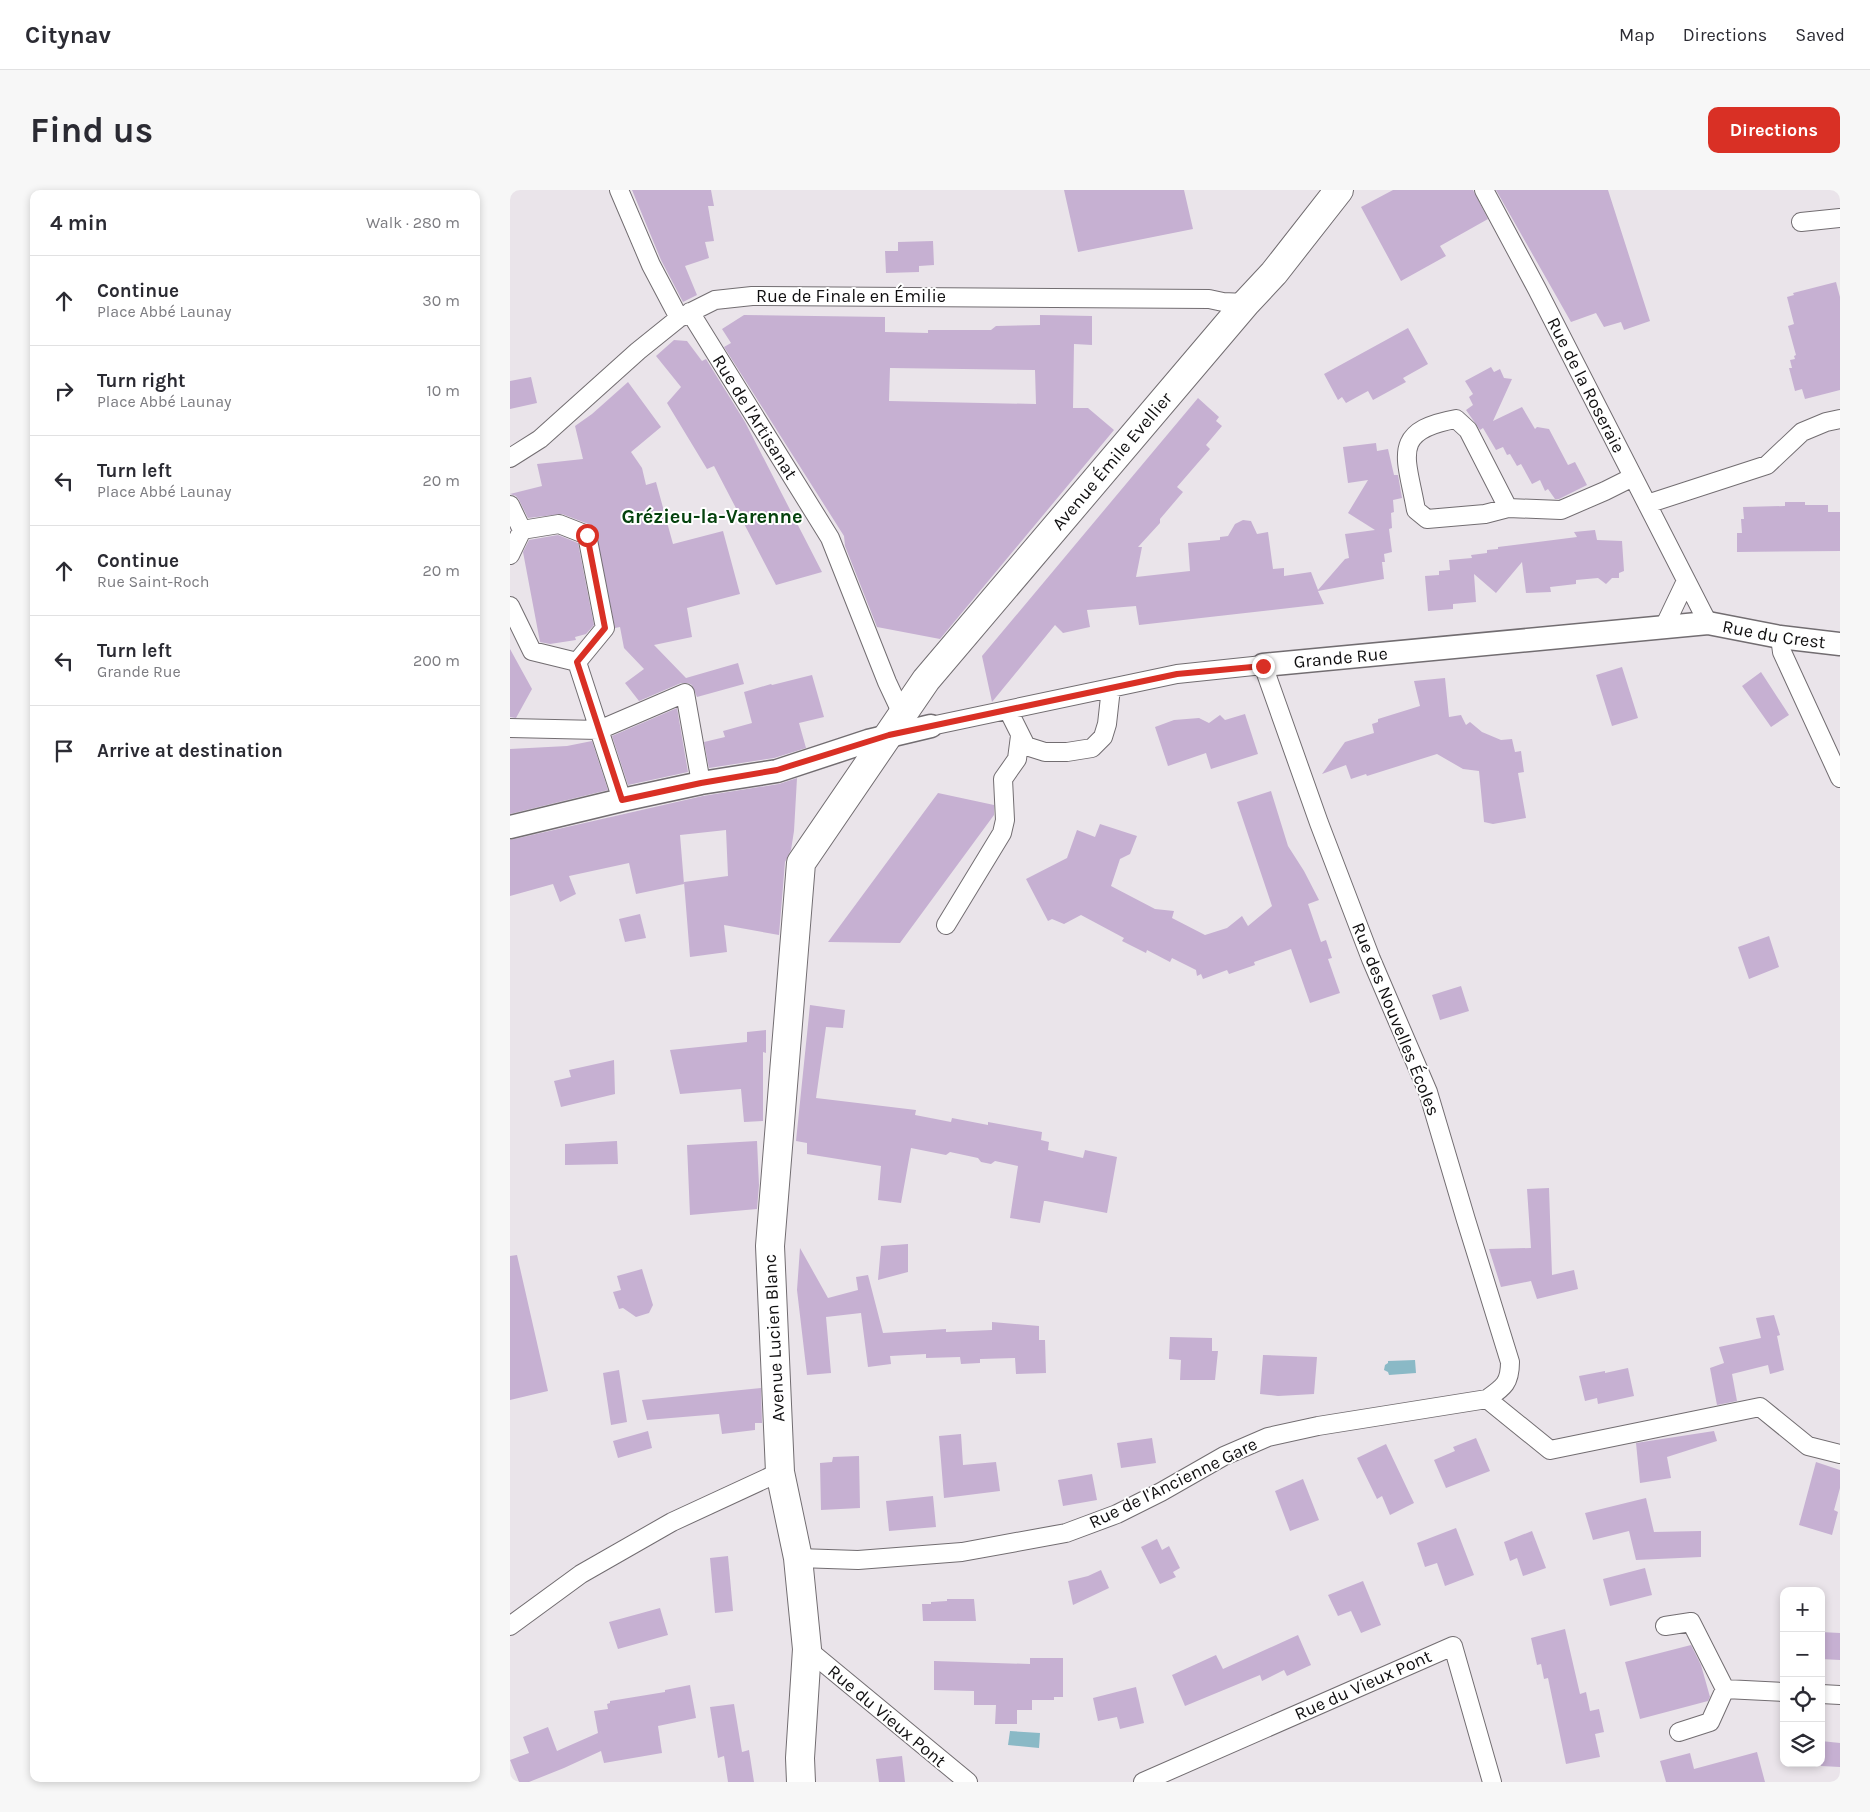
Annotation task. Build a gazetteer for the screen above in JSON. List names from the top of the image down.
{
  "streets": {
    "main road": ["Avenue Émile Evellier", "Avenue Lucien Blanc"],
    "street": [
      "Rue de Finale en Émilie",
      "Rue de la Roseraie",
      "Rue de l'Artisanat",
      "Rue du Crest",
      "Grande Rue",
      "Rue des Nouvelles Écoles",
      "Rue de l'Ancienne Gare",
      "Rue du Vieux Pont"
    ]
  },
  "crossings": [
    ["Rue de Finale en Émilie", "Rue de l'Artisanat"],
    ["Rue de Finale en Émilie", "Avenue Émile Evellier"],
    ["Rue de la Roseraie", "Rue du Crest"],
    ["Rue de la Roseraie", "Grande Rue"],
    ["Rue de l'Artisanat", "Avenue Émile Evellier"],
    ["Rue de l'Artisanat", "Grande Rue"],
    ["Avenue Émile Evellier", "Grande Rue"],
    ["Avenue Émile Evellier", "Avenue Lucien Blanc"],
    ["Rue du Crest", "Grande Rue"],
    ["Grande Rue", "Rue des Nouvelles Écoles"],
    ["Rue des Nouvelles Écoles", "Rue de l'Ancienne Gare"],
    ["Avenue Lucien Blanc", "Rue de l'Ancienne Gare"],
    ["Avenue Lucien Blanc", "Rue du Vieux Pont"]
  ],
  "districts": ["Grézieu-la-Varenne"],
  "page": {
    "header": "Citynav",
    "nav": ["Map", "Directions", "Saved"],
    "buttons": "Directions",
    "title": "Find us",
    "heading": ["4 min", "Walk · 280 m"],
    "list": [
      ["Continue", "Place Abbé Launay", "30 m"],
      ["Turn right", "Place Abbé Launay", "10 m"],
      ["Turn left", "Place Abbé Launay", "20 m"],
      ["Continue", "Rue Saint-Roch", "20 m"],
      ["Turn left", "Grande Rue", "200 m"],
      "Arrive at destination"
    ],
    "map_buttons": ["+", "−"]
  }
}
